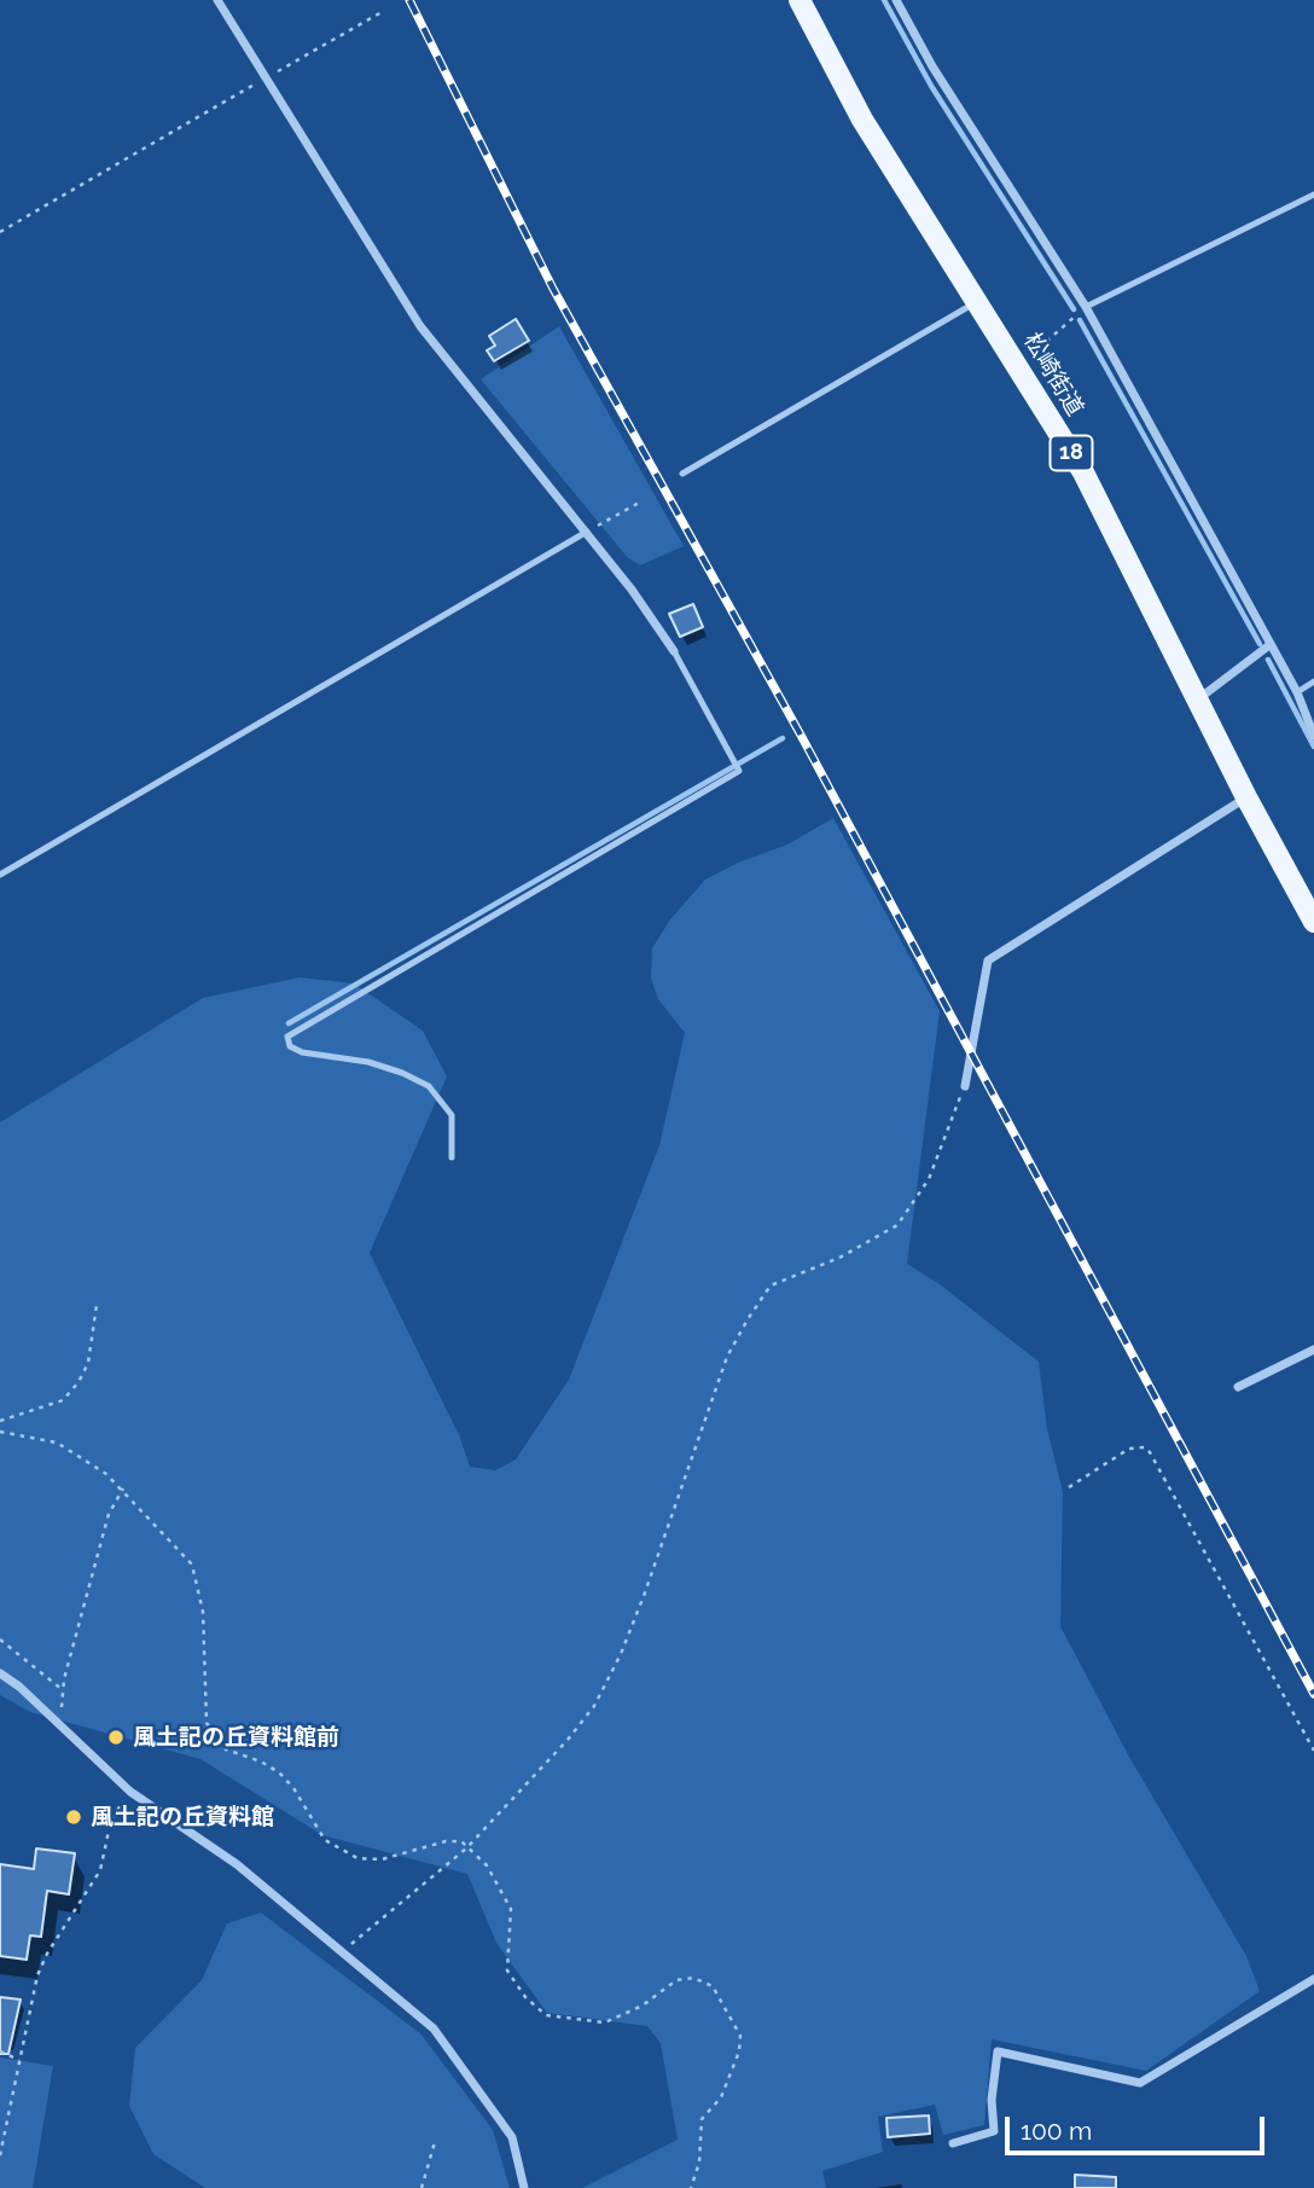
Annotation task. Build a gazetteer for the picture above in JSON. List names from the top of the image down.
{
  "streets": {
    "main road": ["松崎街道", "18"]
  },
  "places": ["風土記の丘資料館前", "風土記の丘資料館"],
  "scale_bar": "100 m"
}
